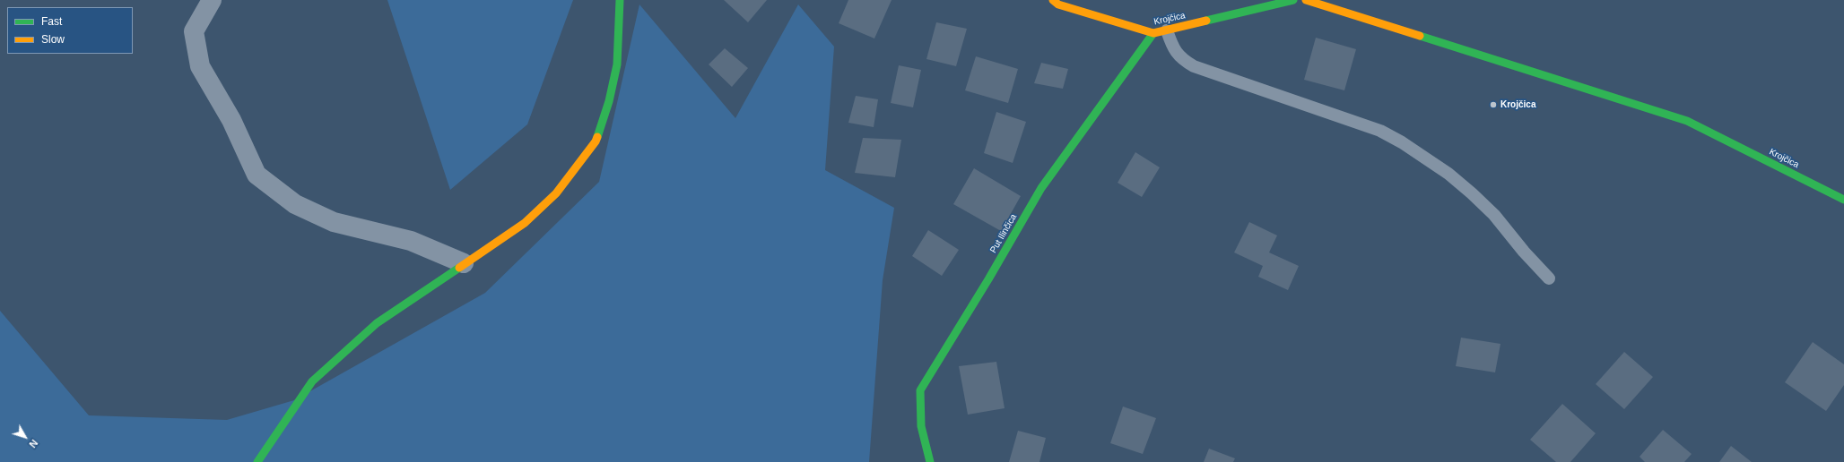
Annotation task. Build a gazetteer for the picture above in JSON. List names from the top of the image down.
{
  "streets": {
    "main road": ["Krojčica", "Put Ilinčica"]
  },
  "crossings": [
    ["Krojčica", "Put Ilinčica"]
  ],
  "places": ["Krojčica"],
  "legend": ["Fast", "Slow"],
  "north": "bottom right"
}
